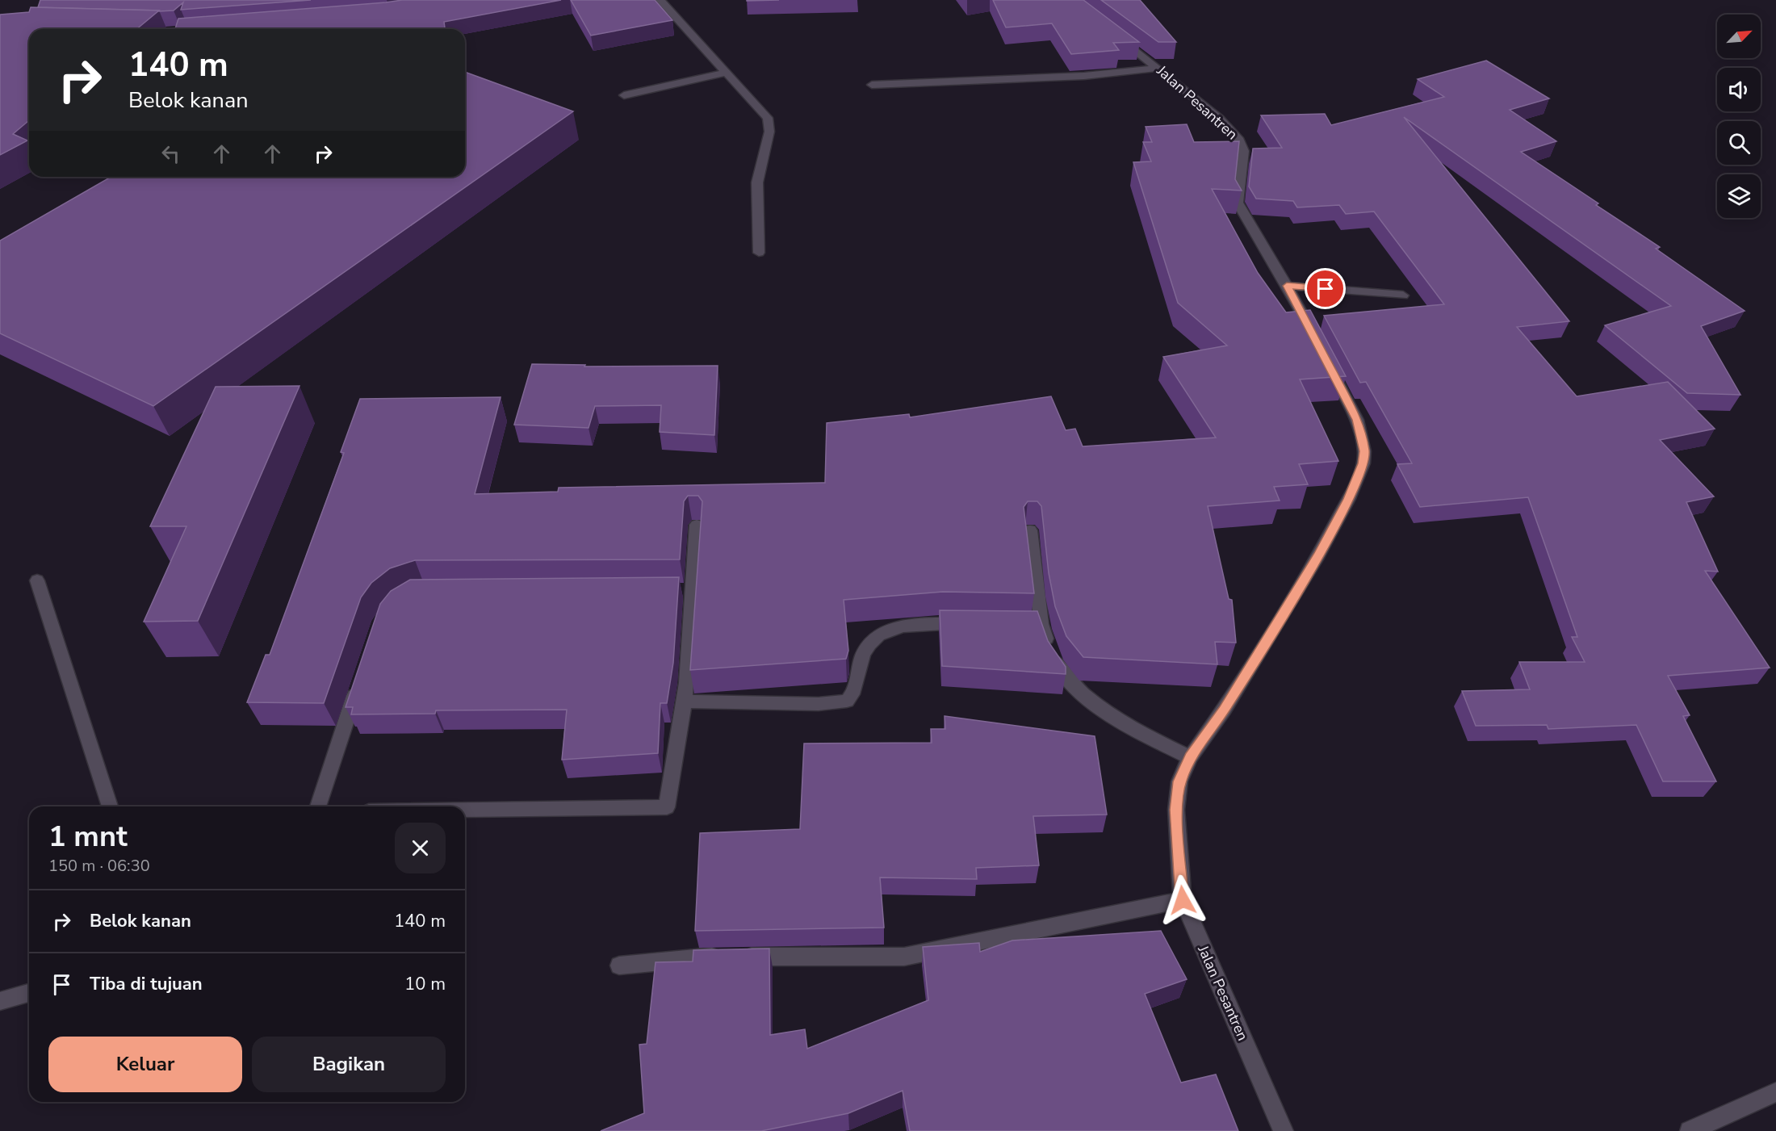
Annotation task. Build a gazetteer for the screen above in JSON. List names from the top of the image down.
{
  "streets": {
    "street": ["Jalan Pesantren"]
  },
  "north": "top right",
  "page": {
    "turn": ["140 m", "Belok kanan"],
    "heading": ["1 mnt", "150 m · 06:30"],
    "list": [
      {
        "name": "Belok kanan",
        "value": "140 m"
      },
      {
        "name": "Tiba di tujuan",
        "value": "10 m"
      }
    ],
    "buttons": ["Keluar", "Bagikan"]
  }
}
